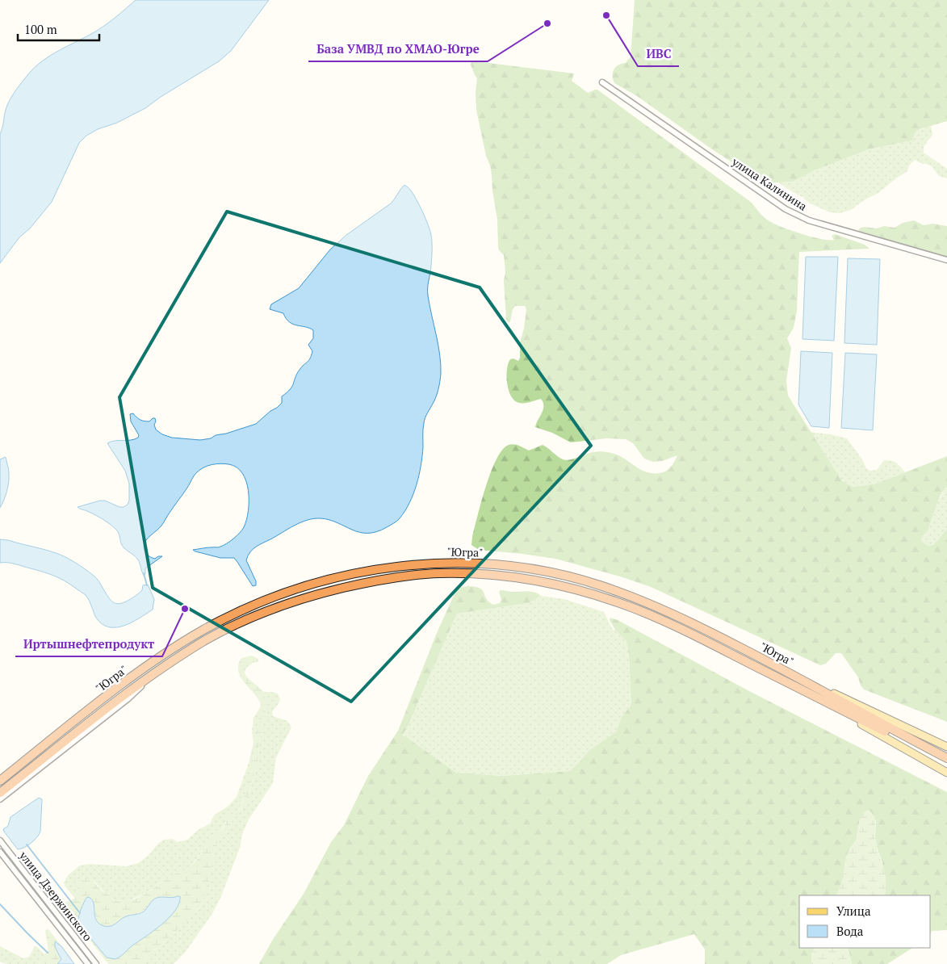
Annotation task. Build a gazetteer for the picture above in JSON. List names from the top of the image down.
{
  "streets": {
    "highway": ["\"Югра\""],
    "street": ["улица Калинина", "улица Дзержинского"]
  },
  "places": ["ИВС", "База УМВД по ХМАО-Югре", "Иртышнефтепродукт"],
  "legend": ["Улица", "Вода"],
  "scale_bar": "100 m"
}
